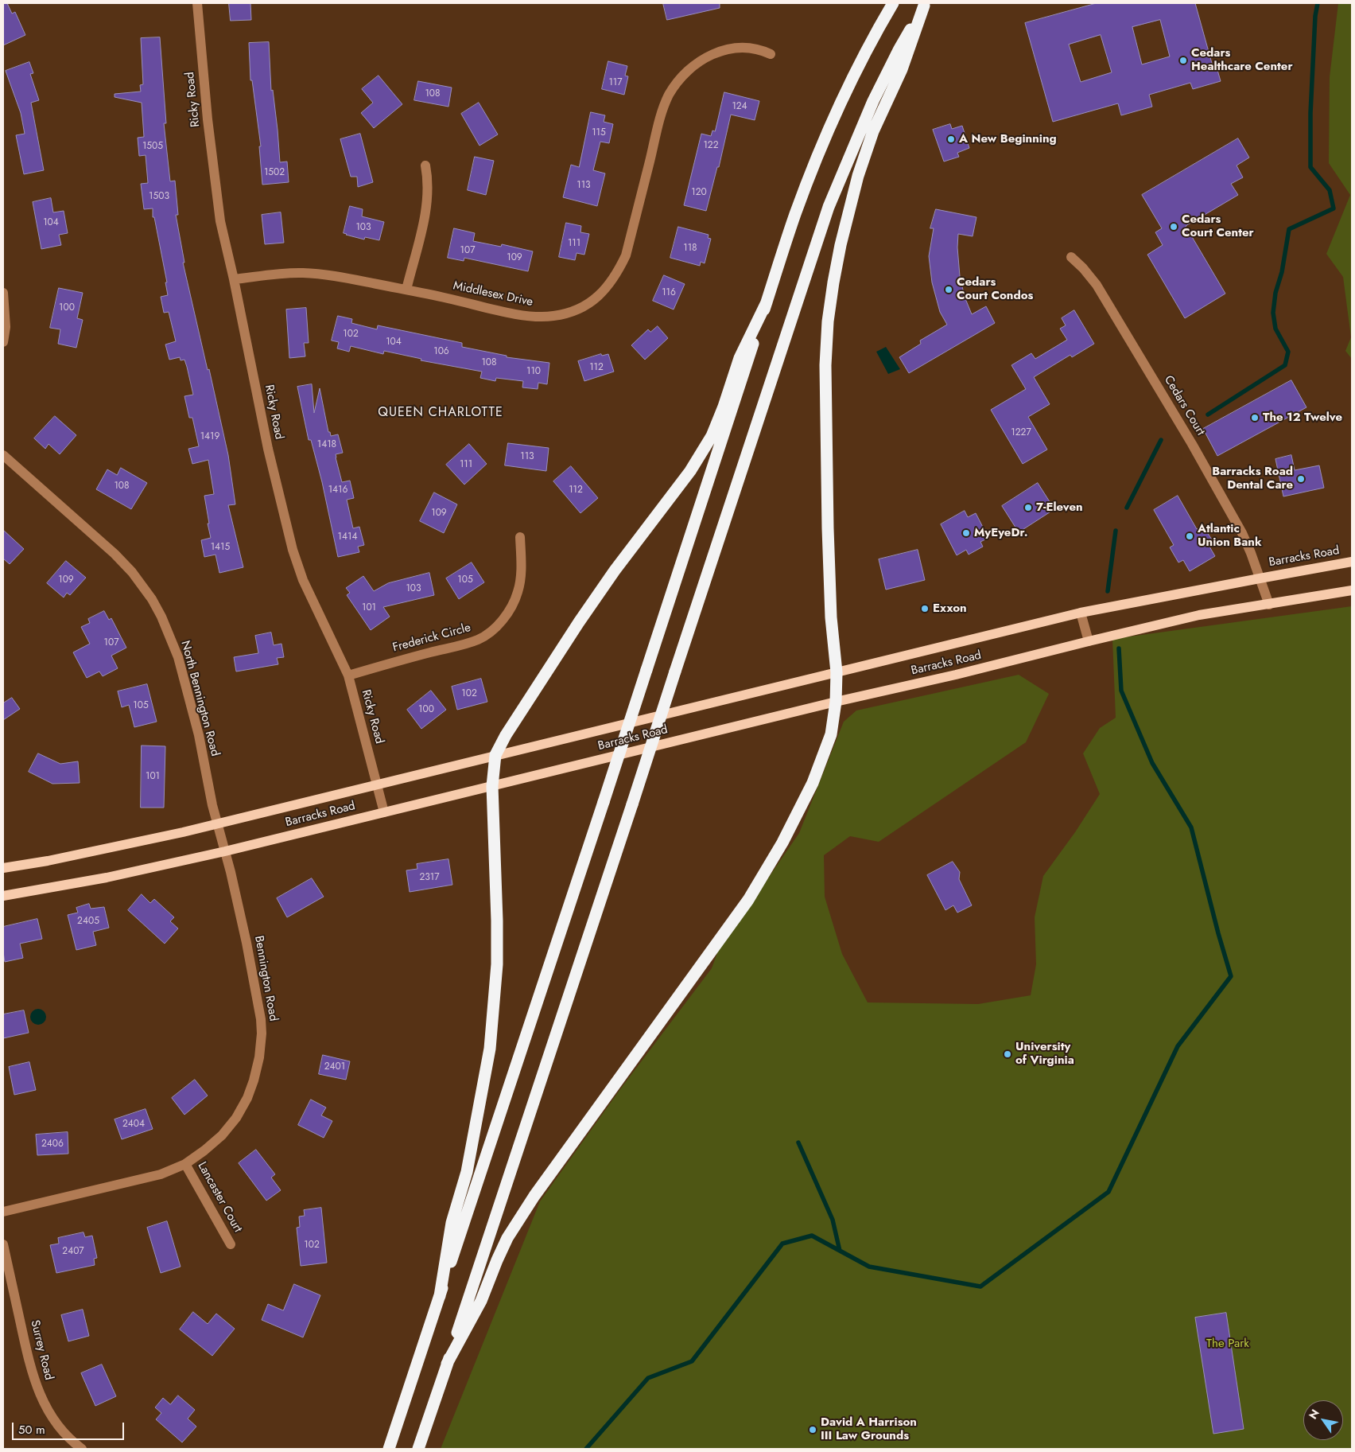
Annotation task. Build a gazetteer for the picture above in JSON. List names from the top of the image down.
{
  "streets": {
    "main road": ["Barracks Road"],
    "street": [
      "Ricky Road",
      "Middlesex Drive",
      "Cedars Court",
      "Frederick Circle",
      "North Bennington Road",
      "Bennington Road",
      "Lancaster Court",
      "Surrey Road"
    ]
  },
  "crossings": [
    ["Ricky Road", "Middlesex Drive"],
    ["Ricky Road", "Barracks Road"],
    ["Ricky Road", "Frederick Circle"],
    ["Cedars Court", "Barracks Road"],
    ["Barracks Road", "North Bennington Road"],
    ["Barracks Road", "Bennington Road"],
    ["North Bennington Road", "Bennington Road"],
    ["Bennington Road", "Lancaster Court"]
  ],
  "districts": ["QUEEN CHARLOTTE"],
  "parks": ["The Park"],
  "places": [
    "Cedars Healthcare Center",
    "A New Beginning",
    "Cedars Court Center",
    "Cedars Court Condos",
    "The 12 Twelve",
    "Barracks Road Dental Care",
    "7-Eleven",
    "MyEyeDr.",
    "Atlantic Union Bank",
    "Exxon",
    "University of Virginia",
    "David A Harrison III Law Grounds"
  ],
  "house_numbers": [
    "117",
    "108",
    "124",
    "115",
    "122",
    "1505",
    "1502",
    "113",
    "120",
    "1503",
    "104",
    "103",
    "111",
    "118",
    "107",
    "109",
    "116",
    "100",
    "102",
    "104",
    "106",
    "108",
    "112",
    "110",
    "1227",
    "1419",
    "1418",
    "113",
    "111",
    "108",
    "1416",
    "112",
    "109",
    "1414",
    "1415",
    "109",
    "105",
    "103",
    "101",
    "107",
    "102",
    "105",
    "100",
    "101",
    "2317",
    "2405",
    "2401",
    "2404",
    "2406",
    "102",
    "2407"
  ],
  "scale_bar": "50 m",
  "north": "top left"
}
